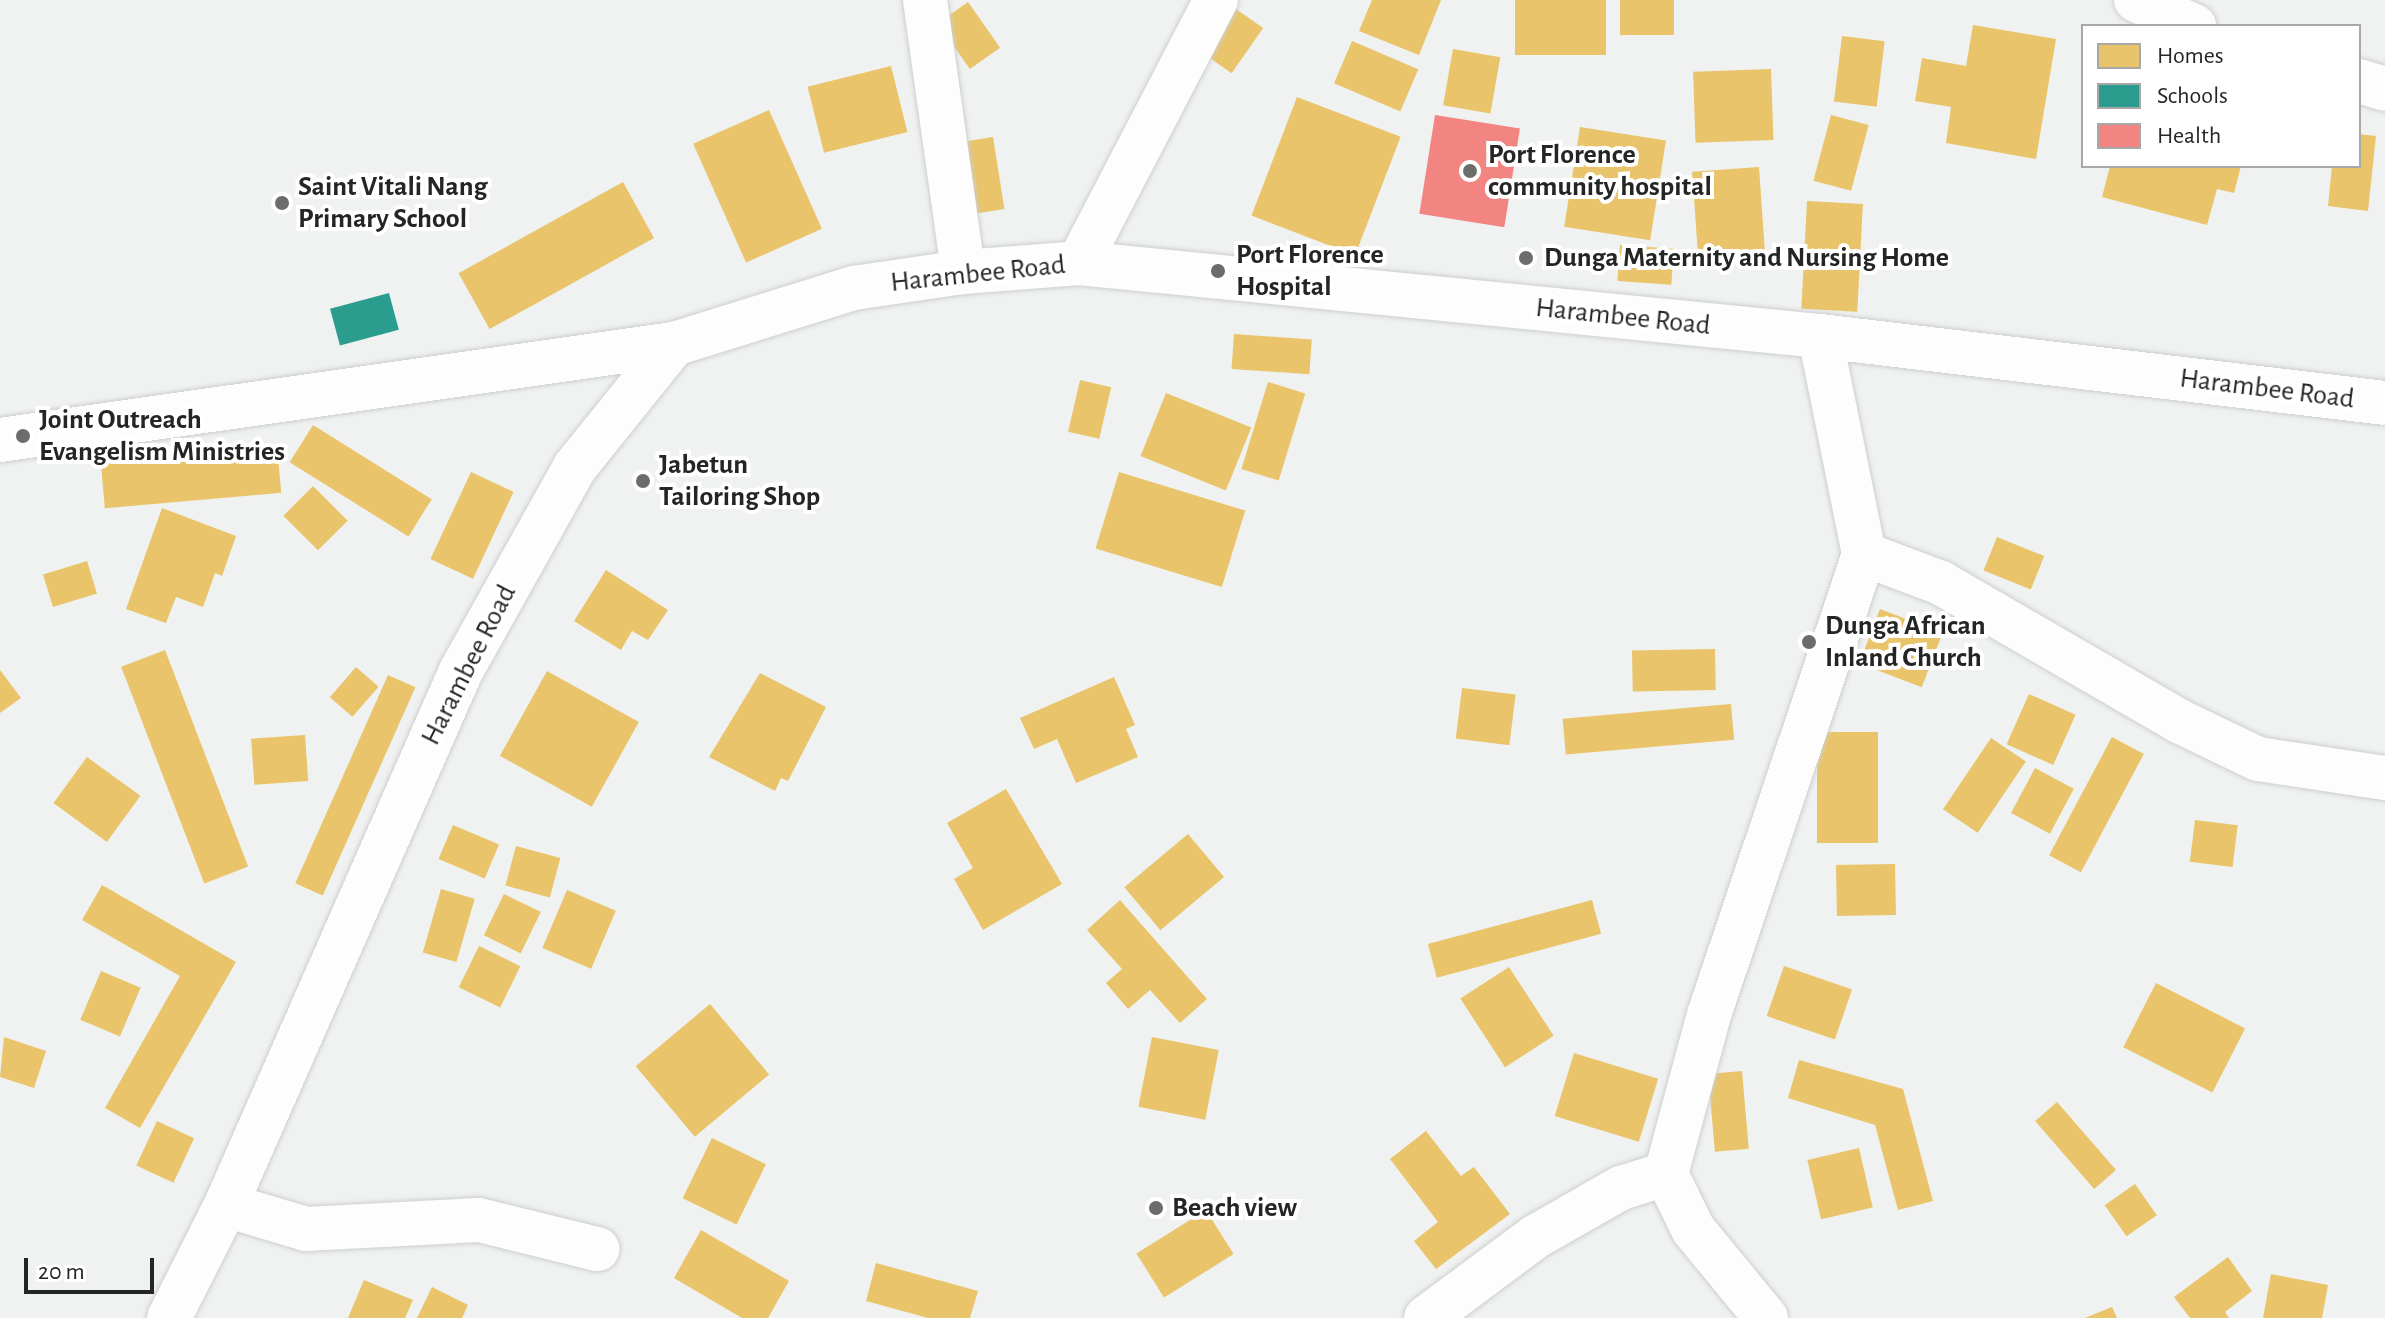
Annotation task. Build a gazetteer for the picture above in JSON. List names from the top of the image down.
{
  "streets": {
    "street": ["Harambee Road"]
  },
  "places": [
    "Port Florence community hospital",
    "Saint Vitali Nang Primary School",
    "Dunga Maternity and Nursing Home",
    "Port Florence Hospital",
    "Joint Outreach Evangelism Ministries",
    "Jabetun Tailoring Shop",
    "Dunga African Inland Church",
    "Beach view"
  ],
  "legend": ["Homes", "Schools", "Health"],
  "scale_bar": "20 m"
}
